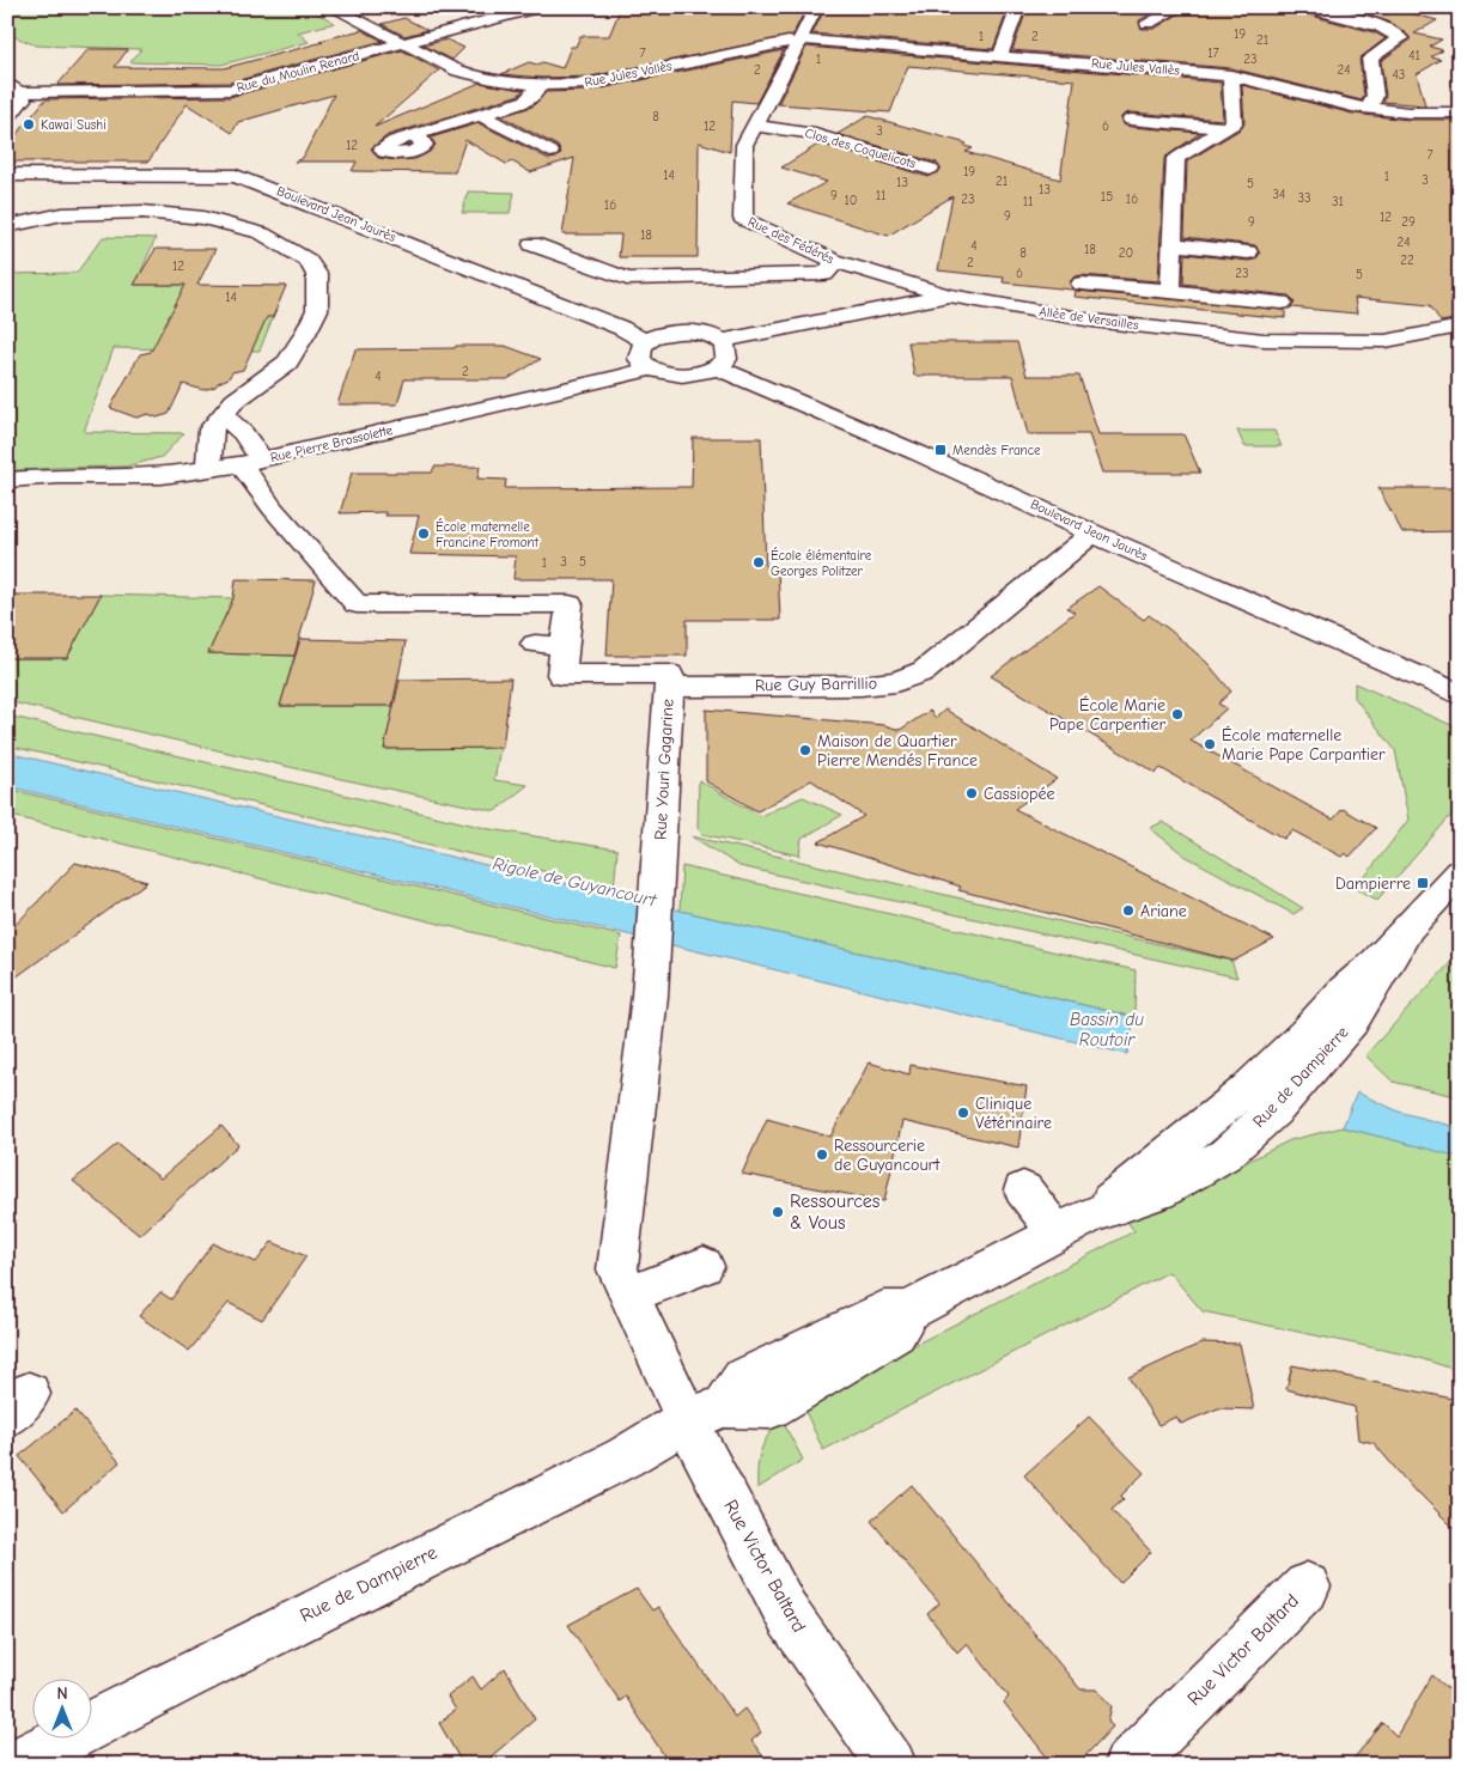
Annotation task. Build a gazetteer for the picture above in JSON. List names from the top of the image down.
{
  "streets": {
    "street": [
      "Rue Jules Vallès",
      "Rue du Moulin Renard",
      "Clos des Coquelicots",
      "Boulevard Jean Jaurès",
      "Rue des Fédérés",
      "Allée de Versailles",
      "Rue Pierre Brossolette",
      "Rue Guy Barrillio",
      "Rue Youri Gagarine",
      "Rue de Dampierre",
      "Rue Victor Baltard"
    ]
  },
  "crossings": [
    ["Rue Jules Vallès", "Rue du Moulin Renard"],
    ["Rue Jules Vallès", "Rue des Fédérés"],
    ["Clos des Coquelicots", "Rue des Fédérés"],
    ["Boulevard Jean Jaurès", "Rue Guy Barrillio"],
    ["Rue des Fédérés", "Allée de Versailles"],
    ["Rue Pierre Brossolette", "Rue Youri Gagarine"],
    ["Rue Guy Barrillio", "Rue Youri Gagarine"],
    ["Rue Youri Gagarine", "Rue de Dampierre"],
    ["Rue Youri Gagarine", "Rue Victor Baltard"],
    ["Rue de Dampierre", "Rue Victor Baltard"]
  ],
  "water": ["Rigole de Guyancourt", "Bassin du Routoir"],
  "places": {
    "other": [
      "Kawai Sushi",
      "École maternelle Francine Fromont",
      "École élémentaire Georges Politzer",
      "École Marie Pape Carpentier",
      "École maternelle Marie Pape Carpantier",
      "Maison de Quartier Pierre Mendés France",
      "Cassiopée",
      "Ariane",
      "Clinique Vétérinaire",
      "Ressourcerie de Guyancourt",
      "Ressources & Vous"
    ],
    "transit": ["Mendès France", "Dampierre"]
  },
  "house_numbers": [
    "19",
    "1",
    "2",
    "21",
    "7",
    "17",
    "41",
    "1",
    "23",
    "2",
    "24",
    "43",
    "8",
    "12",
    "6",
    "3",
    "12",
    "7",
    "19",
    "14",
    "1",
    "3",
    "21",
    "13",
    "5",
    "13",
    "34",
    "9",
    "11",
    "15",
    "33",
    "23",
    "16",
    "10",
    "11",
    "31",
    "16",
    "9",
    "12",
    "9",
    "29",
    "18",
    "24",
    "4",
    "18",
    "8",
    "20",
    "22",
    "2",
    "12",
    "6",
    "23",
    "5",
    "14",
    "2",
    "4",
    "3",
    "5",
    "1"
  ],
  "north": "top"
}
